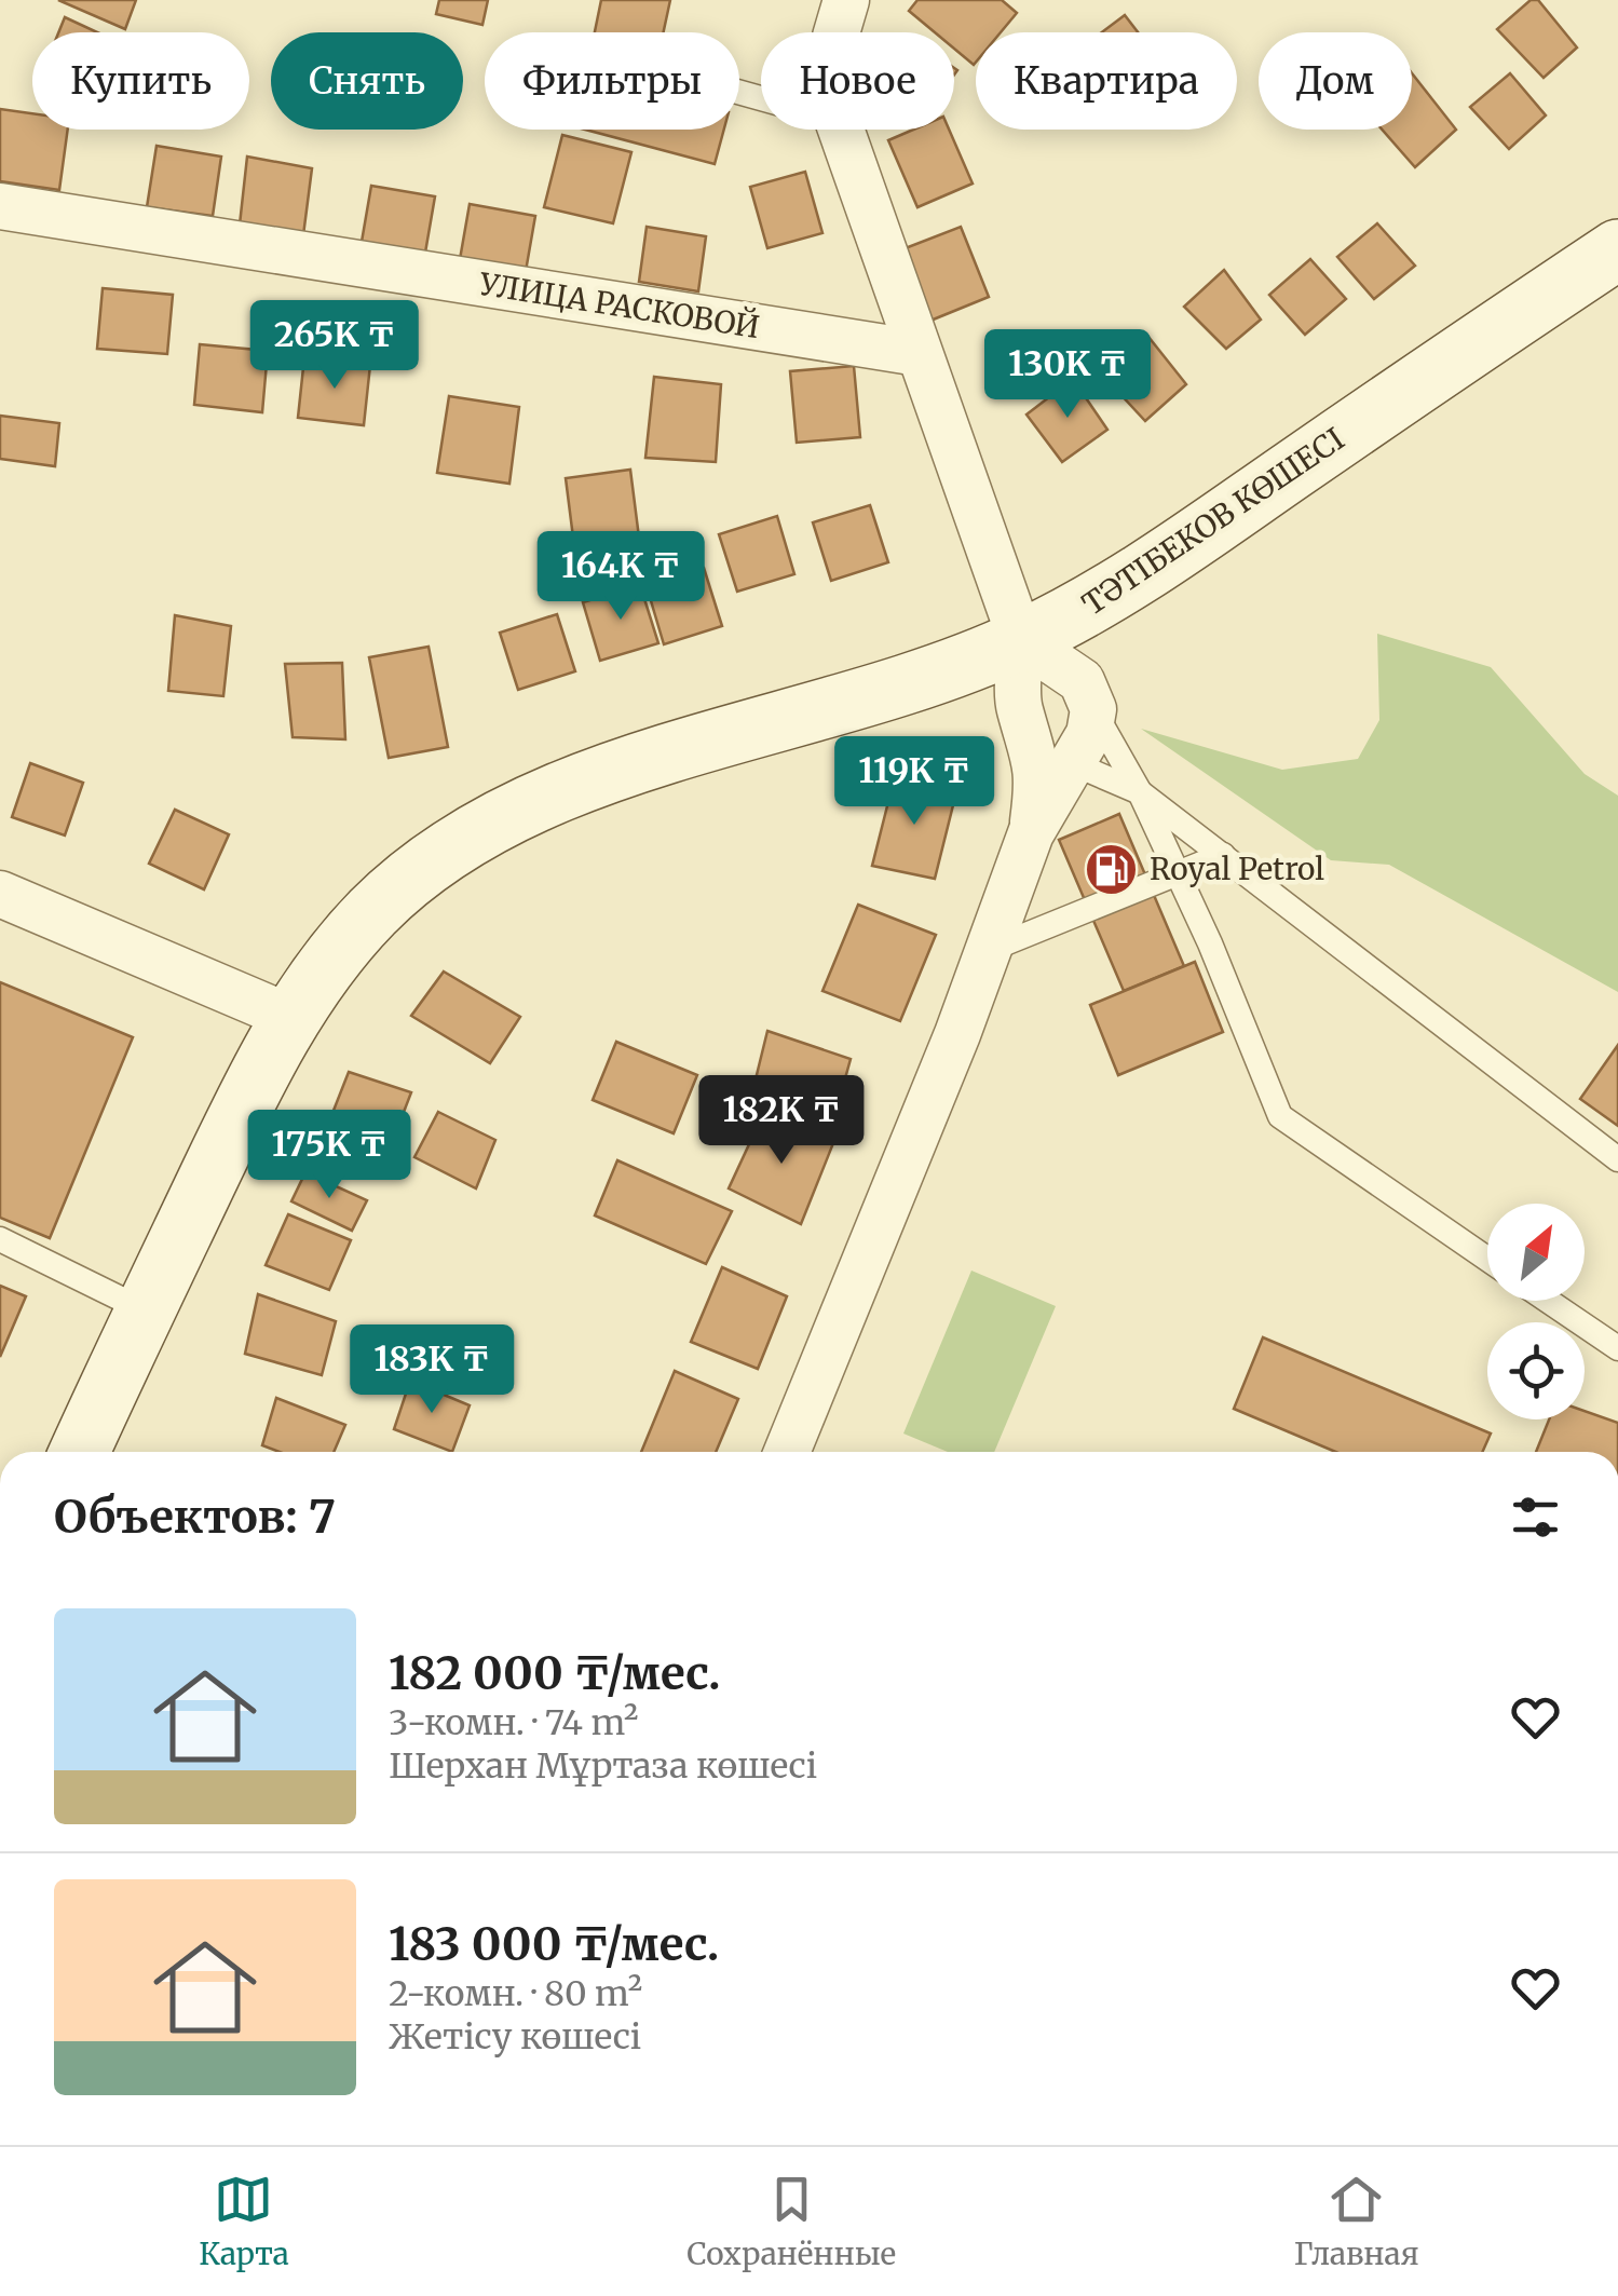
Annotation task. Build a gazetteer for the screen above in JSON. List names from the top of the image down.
{
  "streets": {
    "main road": ["ТӘТІБЕКОВ КӨШЕСІ"],
    "street": ["УЛИЦА РАСКОВОЙ"]
  },
  "places": {
    "fuel station": ["Royal Petrol"]
  },
  "north": "top right",
  "page": {
    "chip": [
      "Купить",
      "Снять",
      "Фильтры",
      "Новое",
      "Квартира",
      "Дом"
    ],
    "price": [
      "265K ₸",
      "130K ₸",
      "164K ₸",
      "119K ₸",
      "182K ₸",
      "175K ₸",
      "183K ₸"
    ],
    "heading": "Объектов: 7",
    "list": [
      {
        "name": "182 000 ₸/мес.",
        "note": "3-комн. · 74 m² · Шерхан Мұртаза көшесі"
      },
      {
        "name": "183 000 ₸/мес.",
        "note": "2-комн. · 80 m² · Жетісу көшесі"
      }
    ],
    "tabs": ["Карта", "Сохранённые", "Главная"]
  }
}
